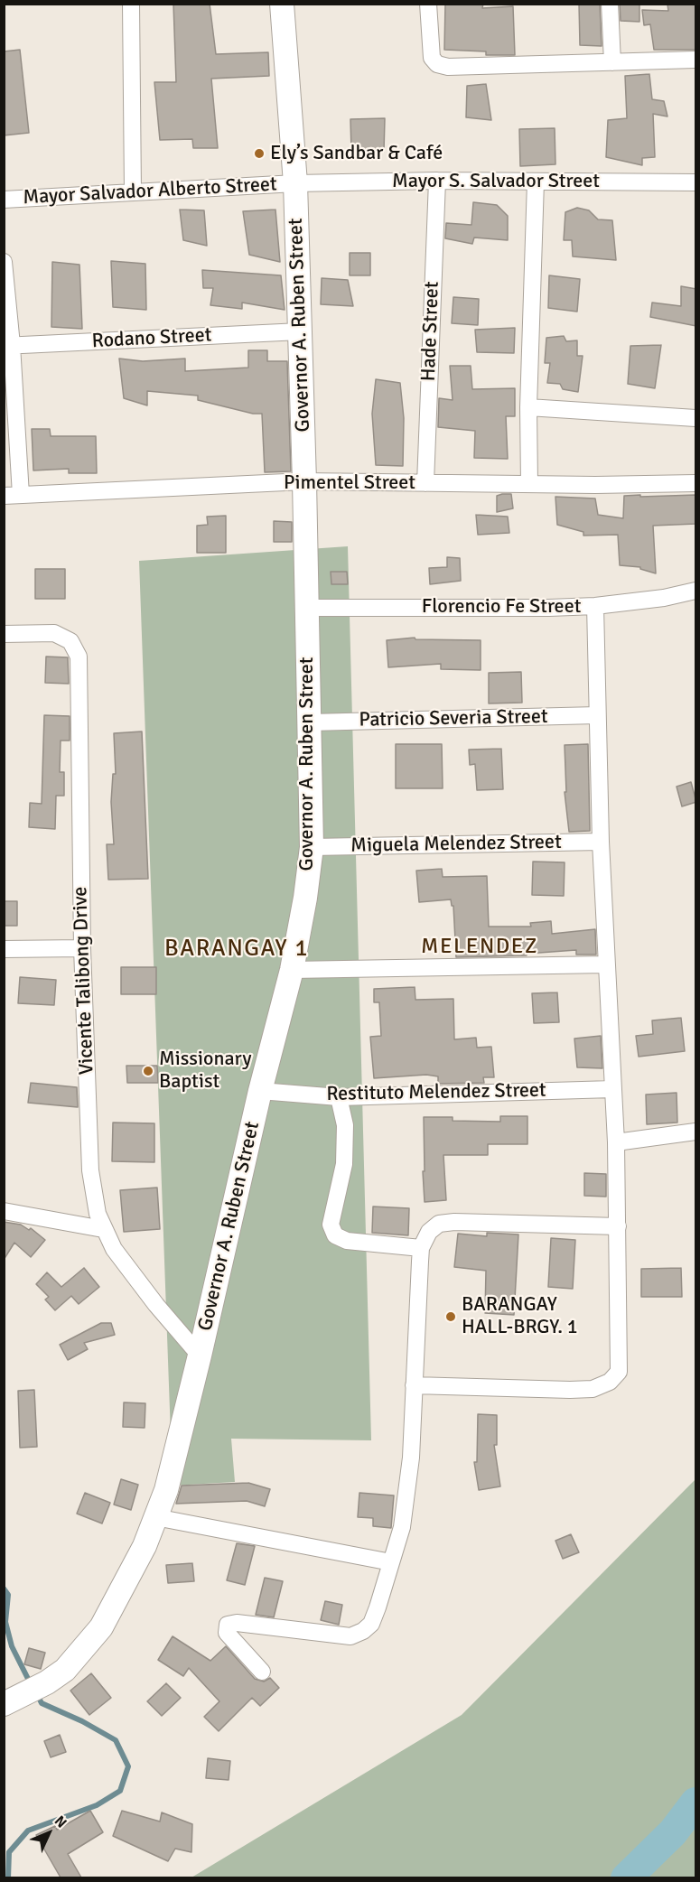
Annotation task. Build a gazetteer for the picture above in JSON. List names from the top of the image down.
{
  "streets": {
    "main road": ["Governor A. Ruben Street"],
    "street": [
      "Mayor S. Salvador Street",
      "Mayor Salvador Alberto Street",
      "Hade Street",
      "Rodano Street",
      "Pimentel Street",
      "Florencio Fe Street",
      "Patricio Severia Street",
      "Miguela Melendez Street",
      "Vicente Talibong Drive",
      "Restituto Melendez Street"
    ]
  },
  "crossings": [
    ["Mayor S. Salvador Street", "Mayor Salvador Alberto Street"],
    ["Mayor S. Salvador Street", "Governor A. Ruben Street"],
    ["Mayor S. Salvador Street", "Hade Street"],
    ["Mayor Salvador Alberto Street", "Governor A. Ruben Street"],
    ["Governor A. Ruben Street", "Rodano Street"],
    ["Governor A. Ruben Street", "Pimentel Street"],
    ["Governor A. Ruben Street", "Florencio Fe Street"],
    ["Governor A. Ruben Street", "Patricio Severia Street"],
    ["Governor A. Ruben Street", "Miguela Melendez Street"],
    ["Governor A. Ruben Street", "Vicente Talibong Drive"],
    ["Governor A. Ruben Street", "Restituto Melendez Street"],
    ["Hade Street", "Pimentel Street"]
  ],
  "districts": ["MELENDEZ", "BARANGAY 1"],
  "places": ["Ely’s Sandbar & Café", "Missionary Baptist", "BARANGAY HALL-BRGY. 1"],
  "north": "top right"
}
